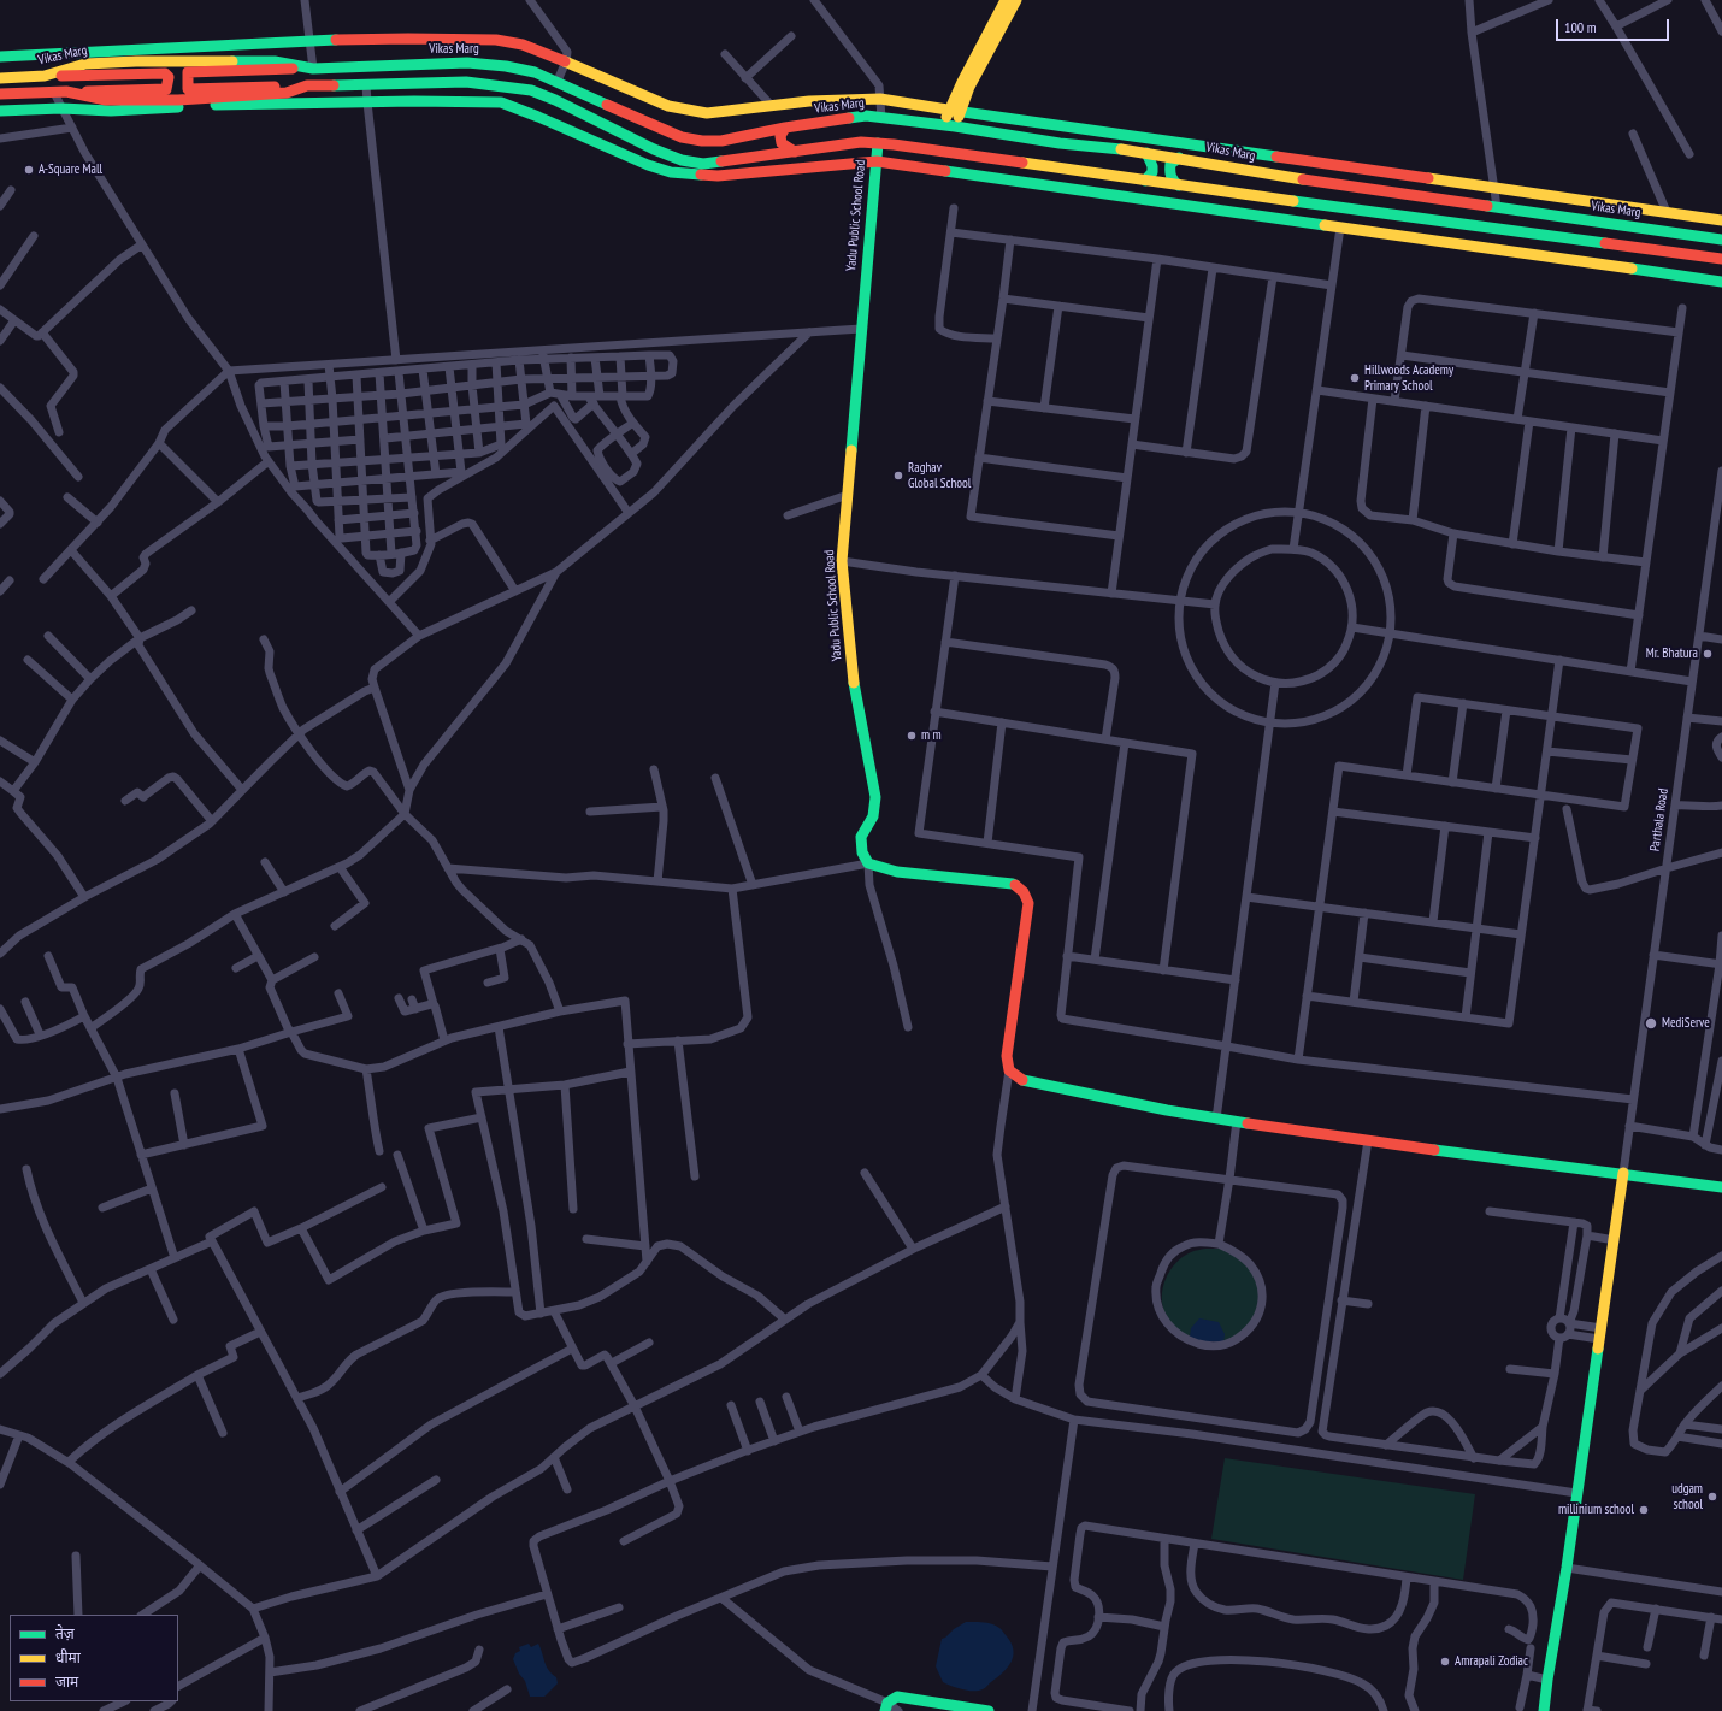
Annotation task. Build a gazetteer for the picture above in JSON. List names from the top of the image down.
{
  "streets": {
    "street": ["Vikas Marg", "Yadu Public School Road", "Parthala Road"]
  },
  "places": [
    "A-Square Mall",
    "Hillwoods Academy Primary School",
    "Raghav Global School",
    "Mr. Bhatura",
    "m m",
    "MediServe",
    "udgam school",
    "millinium school",
    "Amrapali Zodiac"
  ],
  "legend": ["तेज़", "धीमा", "जाम"],
  "scale_bar": "100 m"
}
